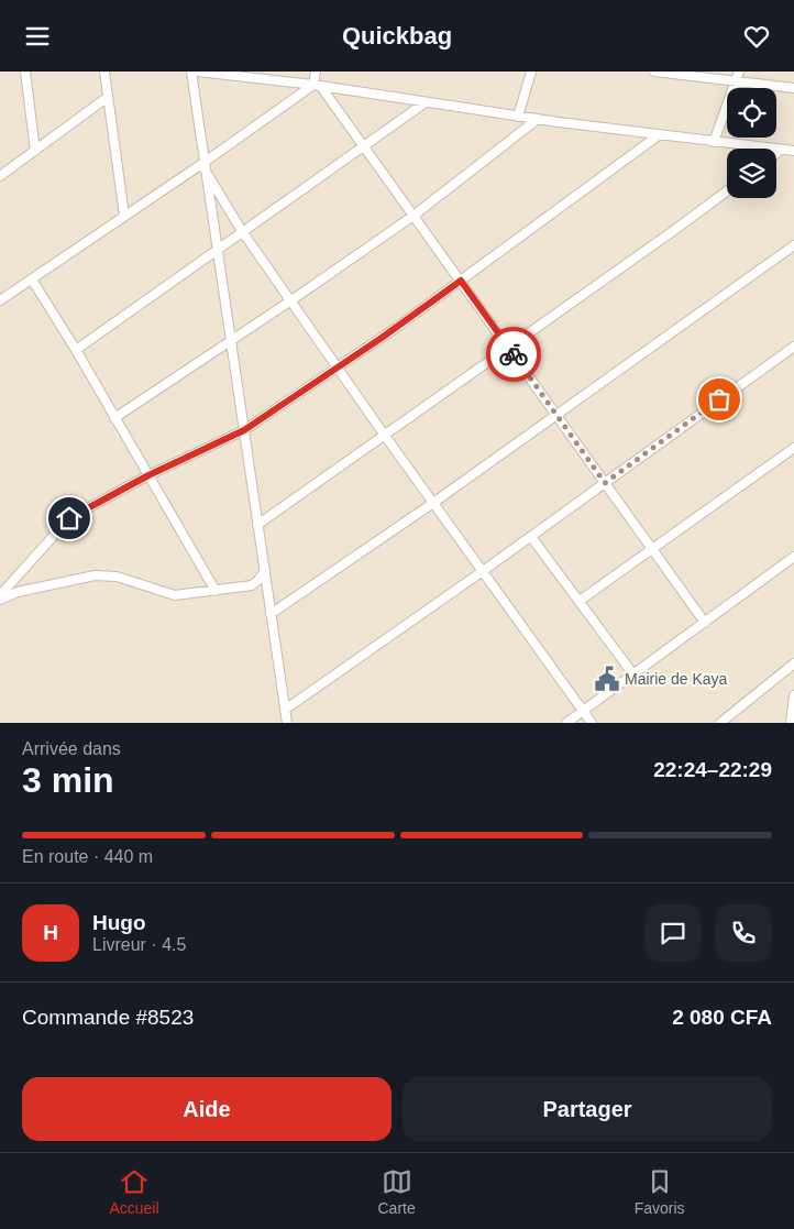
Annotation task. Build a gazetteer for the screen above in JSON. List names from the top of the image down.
{
  "places": {
    "public building": ["Mairie de Kaya"]
  },
  "page": {
    "header": "Quickbag",
    "heading": ["3 min", "Arrivée dans", "22:24–22:29"],
    "panel": [
      "Hugo",
      "Livreur · 4.5",
      "Commande #8523",
      "2 080 CFA"
    ],
    "bar": "En route · 440 m",
    "round": "H",
    "buttons": ["Aide", "Partager"],
    "tabs": ["Accueil", "Carte", "Favoris"]
  }
}
